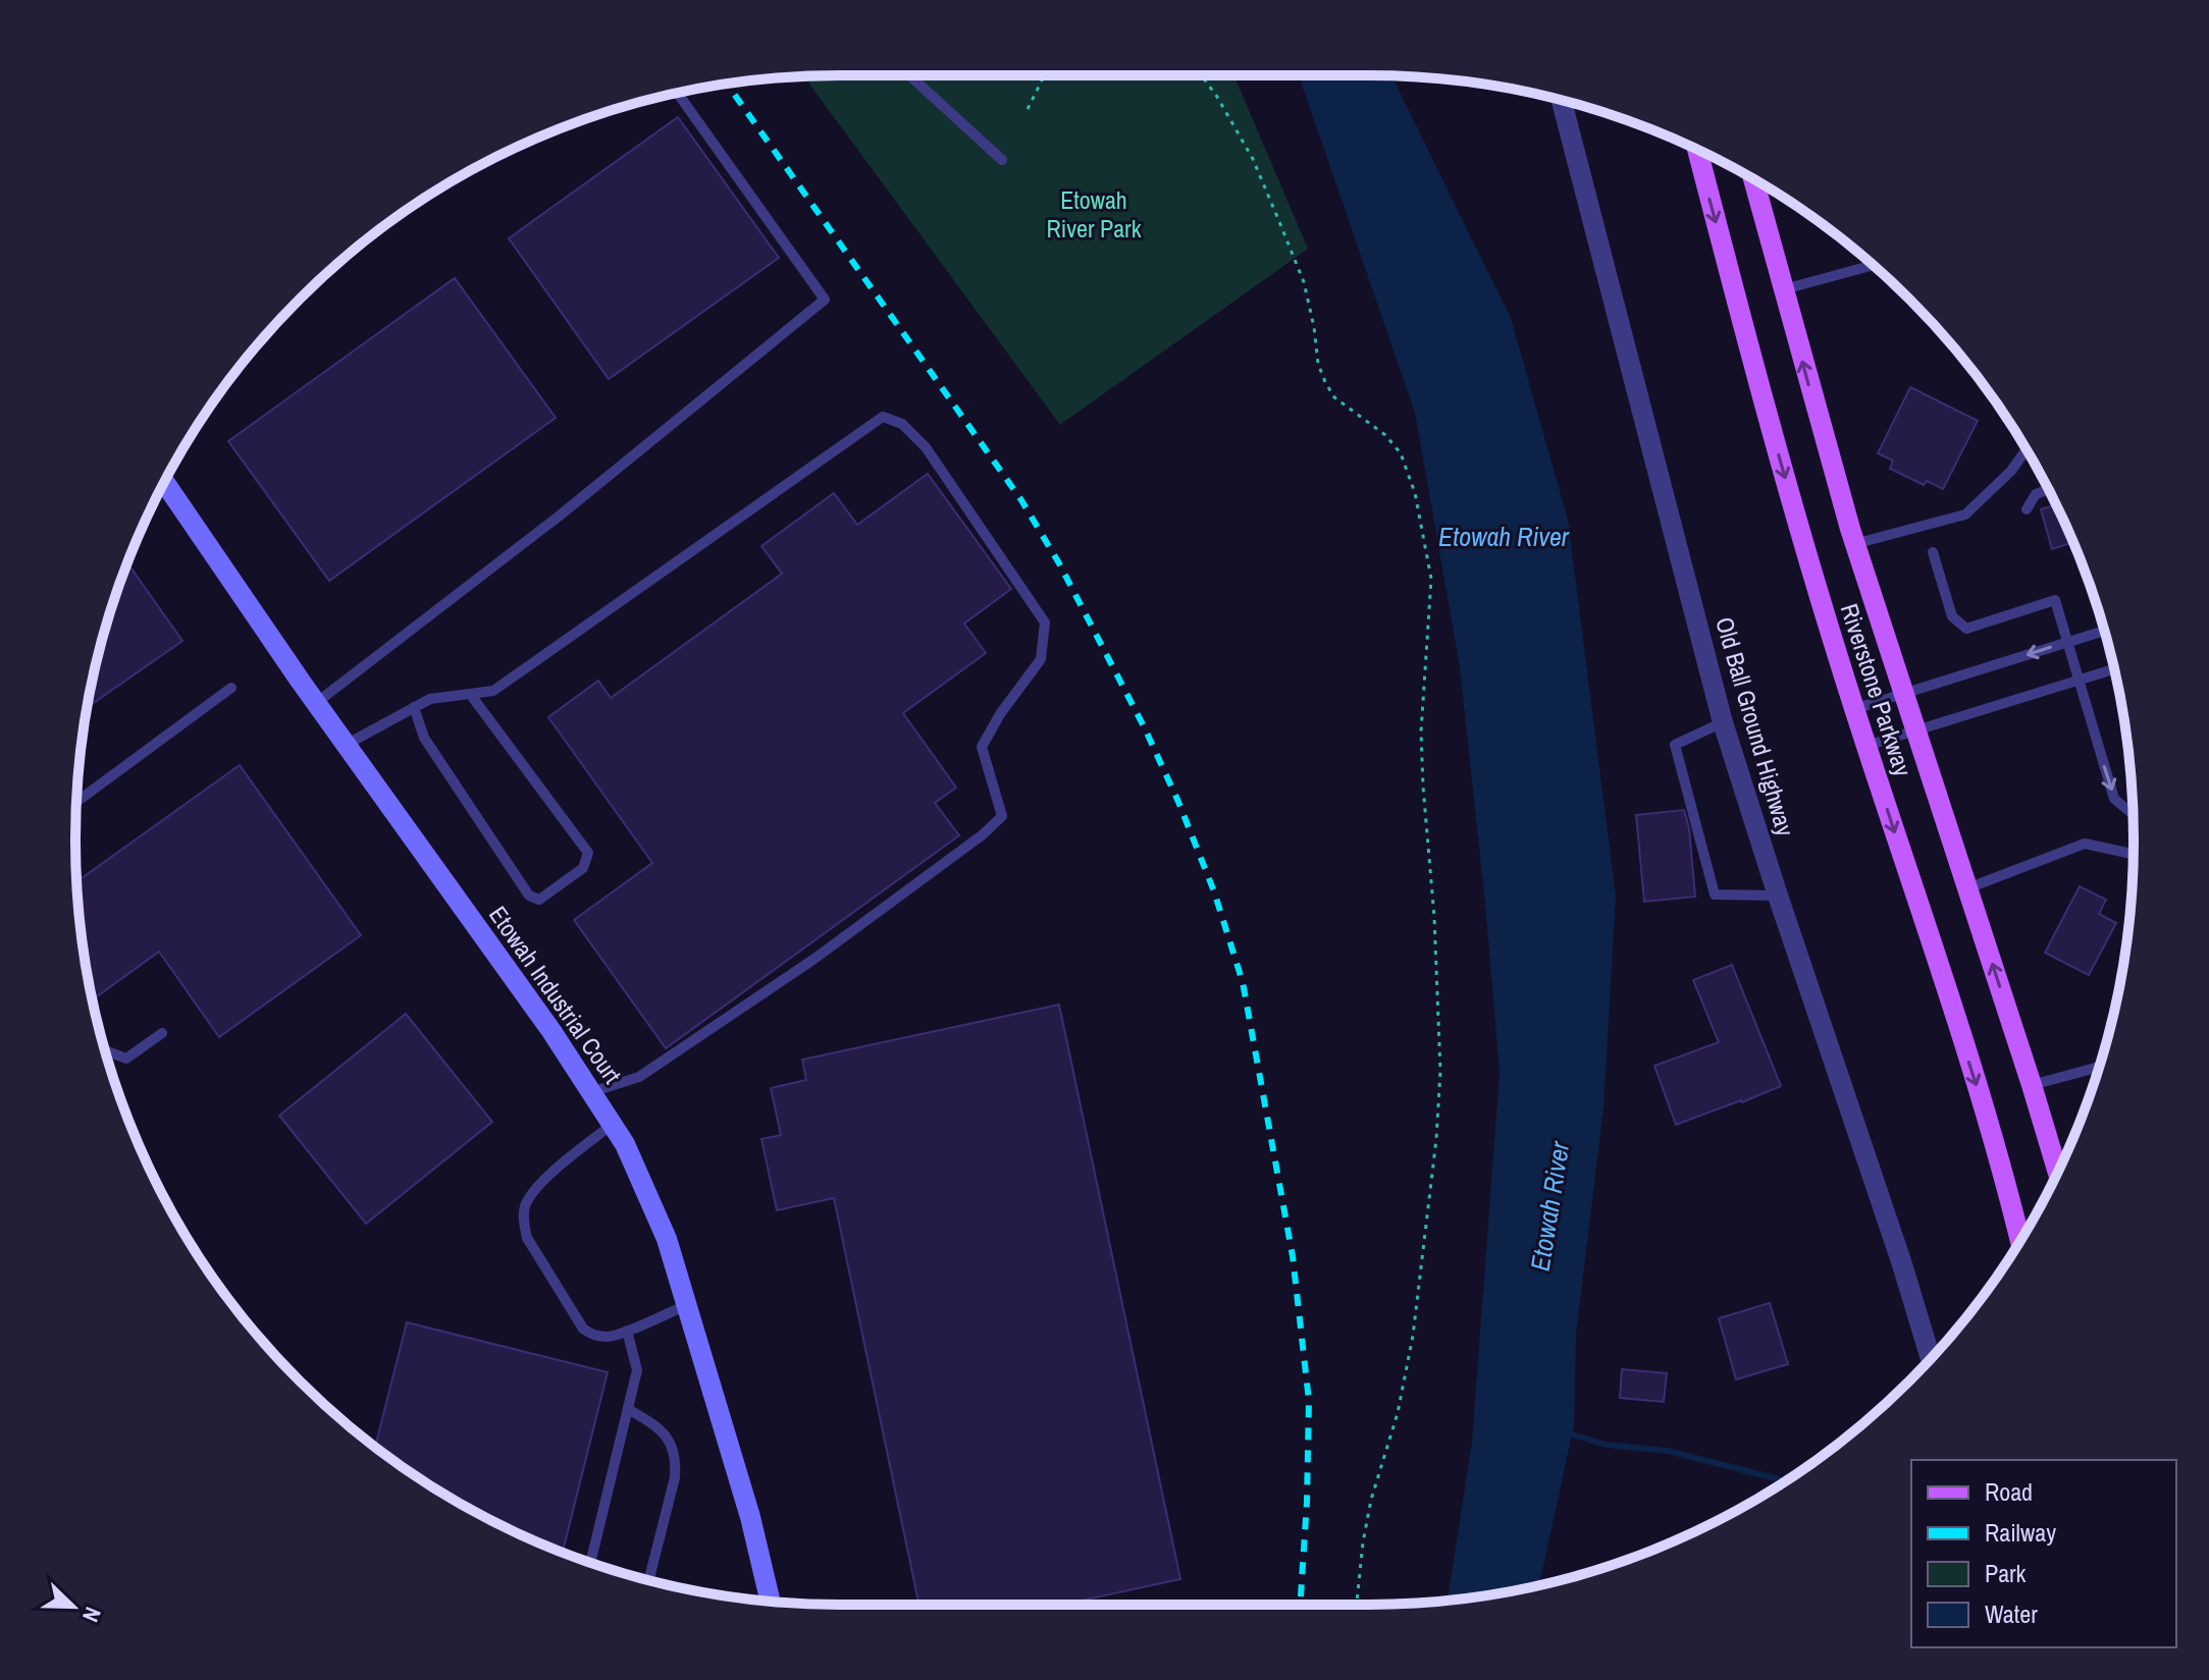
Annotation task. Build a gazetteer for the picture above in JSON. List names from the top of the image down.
{
  "streets": {
    "main road": ["Riverstone Parkway"],
    "street": ["Old Ball Ground Highway", "Etowah Industrial Court"]
  },
  "water": ["Etowah River"],
  "parks": ["Etowah River Park"],
  "legend": [
    "Road",
    "Railway",
    "Park",
    "Water"
  ],
  "north": "bottom right"
}
